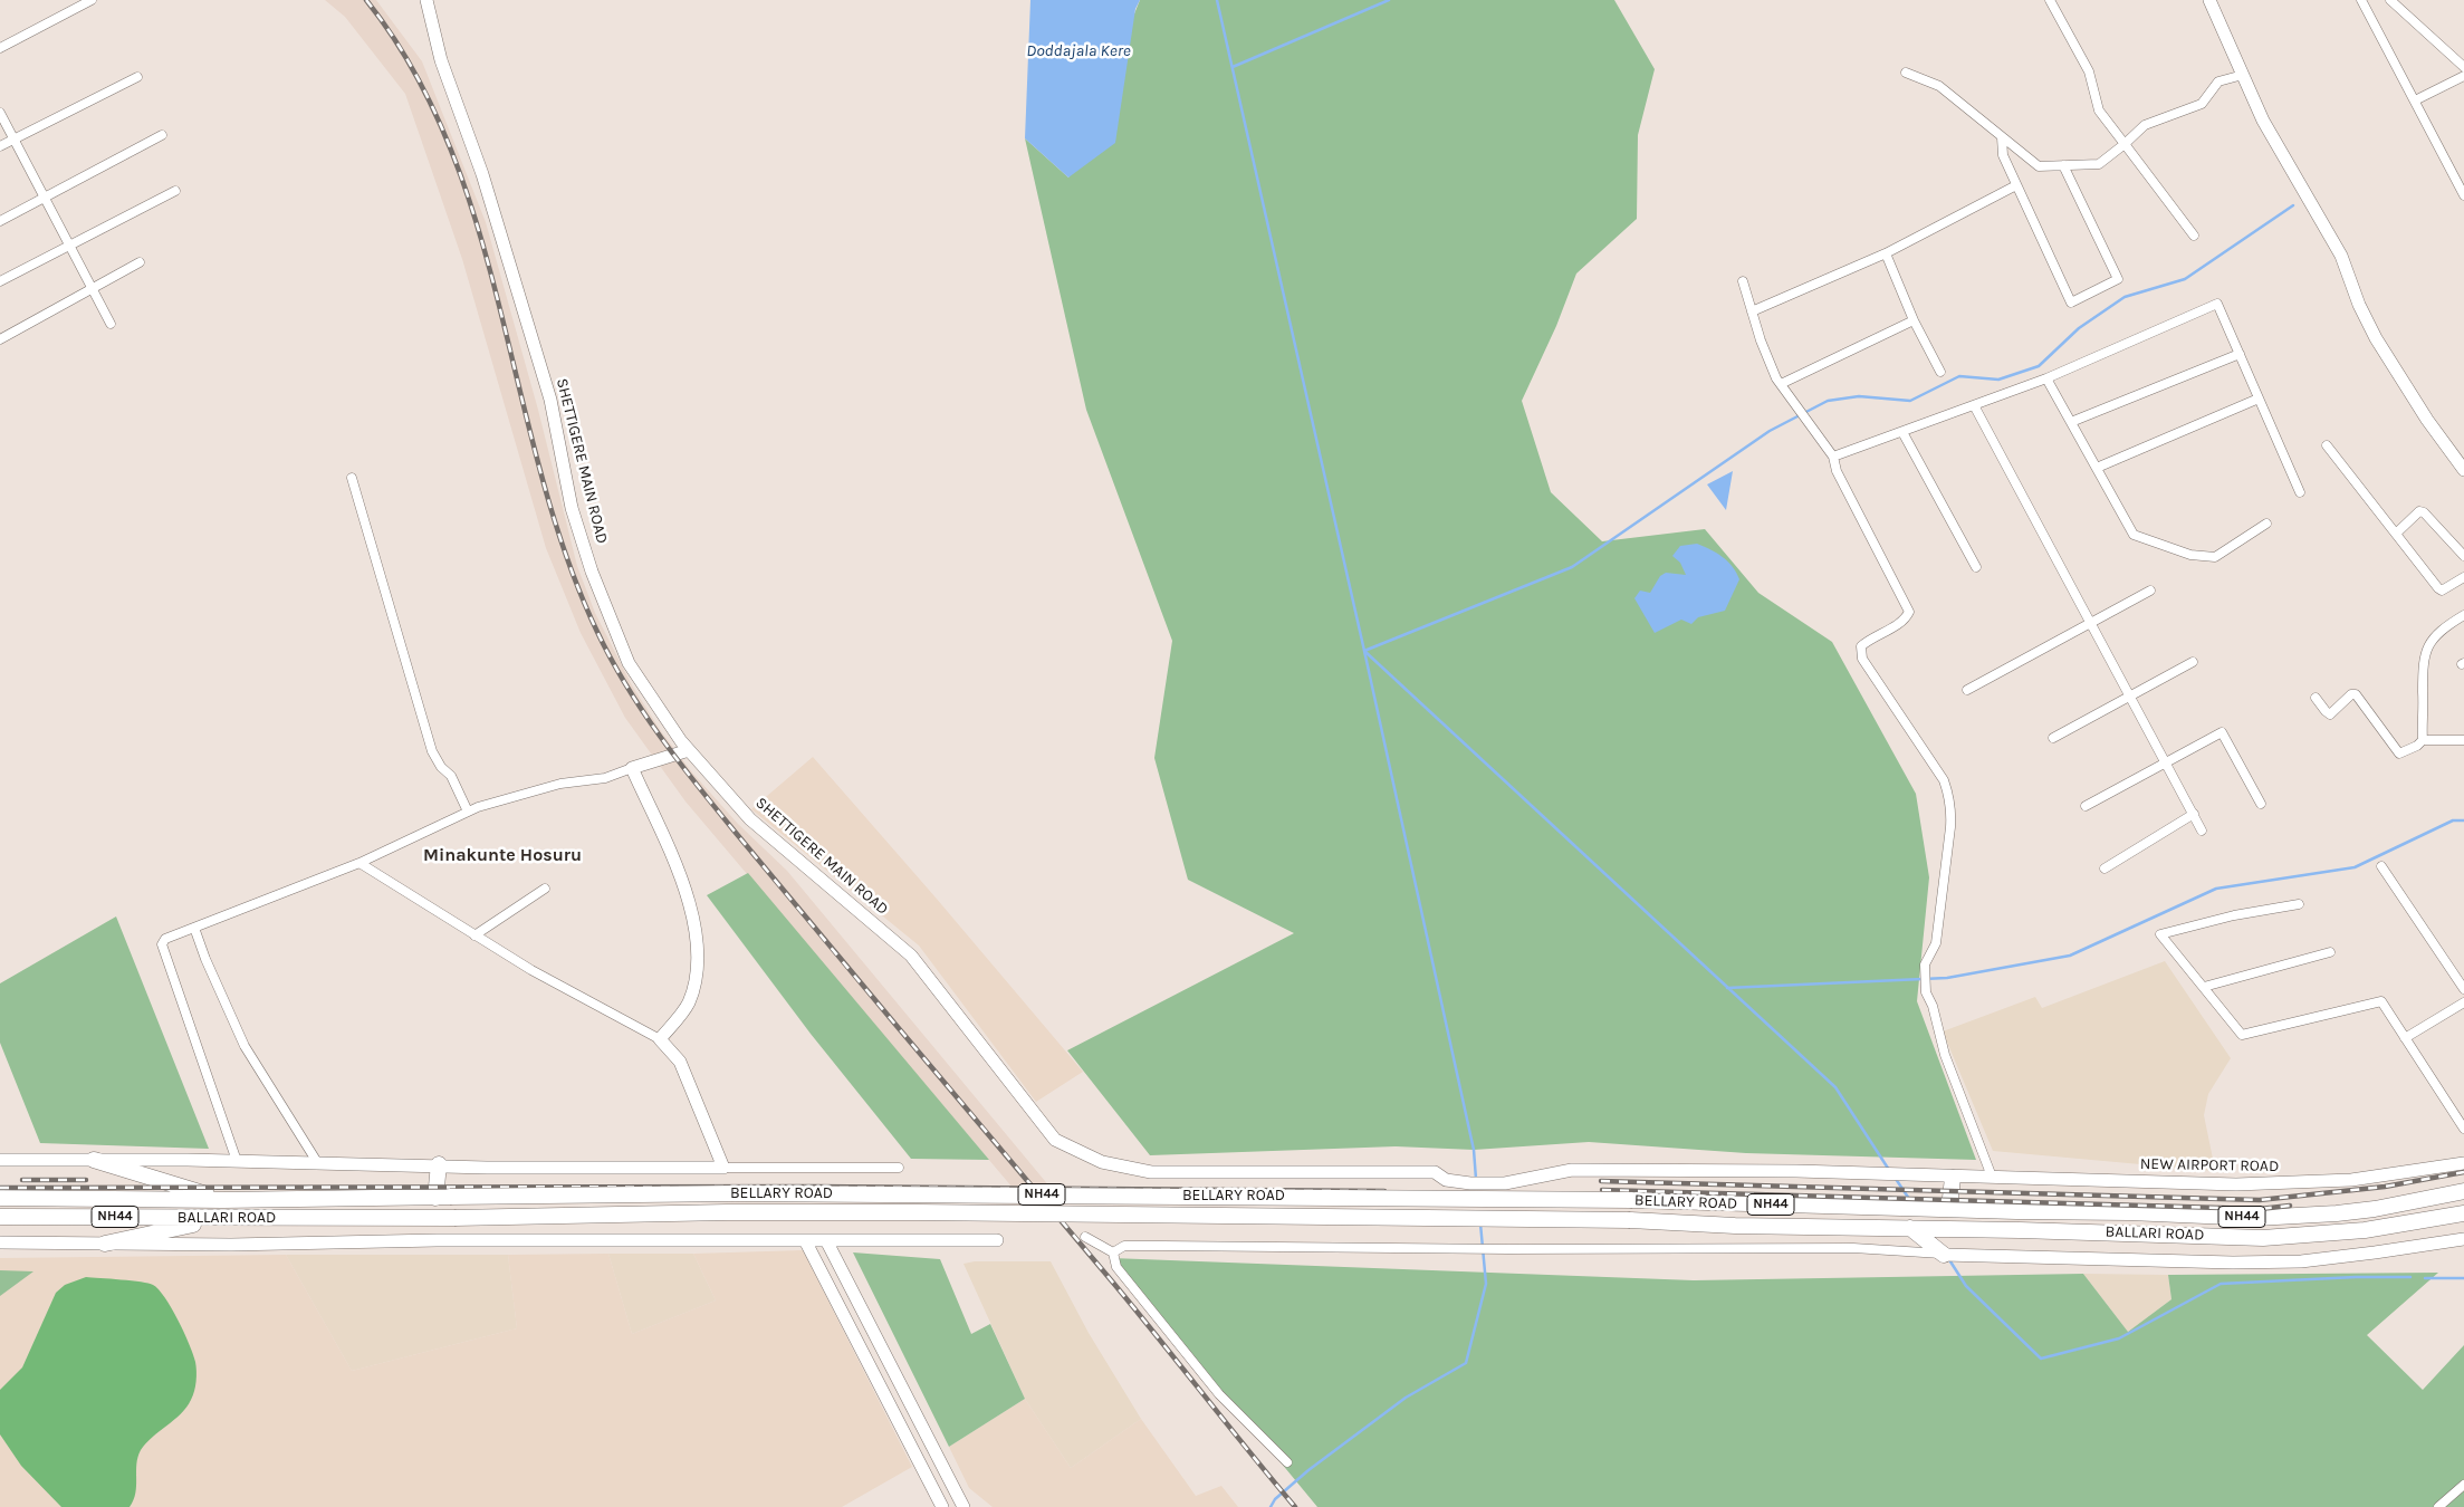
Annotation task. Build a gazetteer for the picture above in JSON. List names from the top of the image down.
{
  "streets": {
    "highway": ["BELLARY ROAD", "NH44", "BALLARI ROAD"],
    "street": ["SHETTIGERE MAIN ROAD", "NEW AIRPORT ROAD"]
  },
  "crossings": [
    ["SHETTIGERE MAIN ROAD", "NEW AIRPORT ROAD"],
    ["BELLARY ROAD", "BALLARI ROAD"]
  ],
  "districts": ["Minakunte Hosuru"],
  "water": ["Doddajala Kere"]
}
